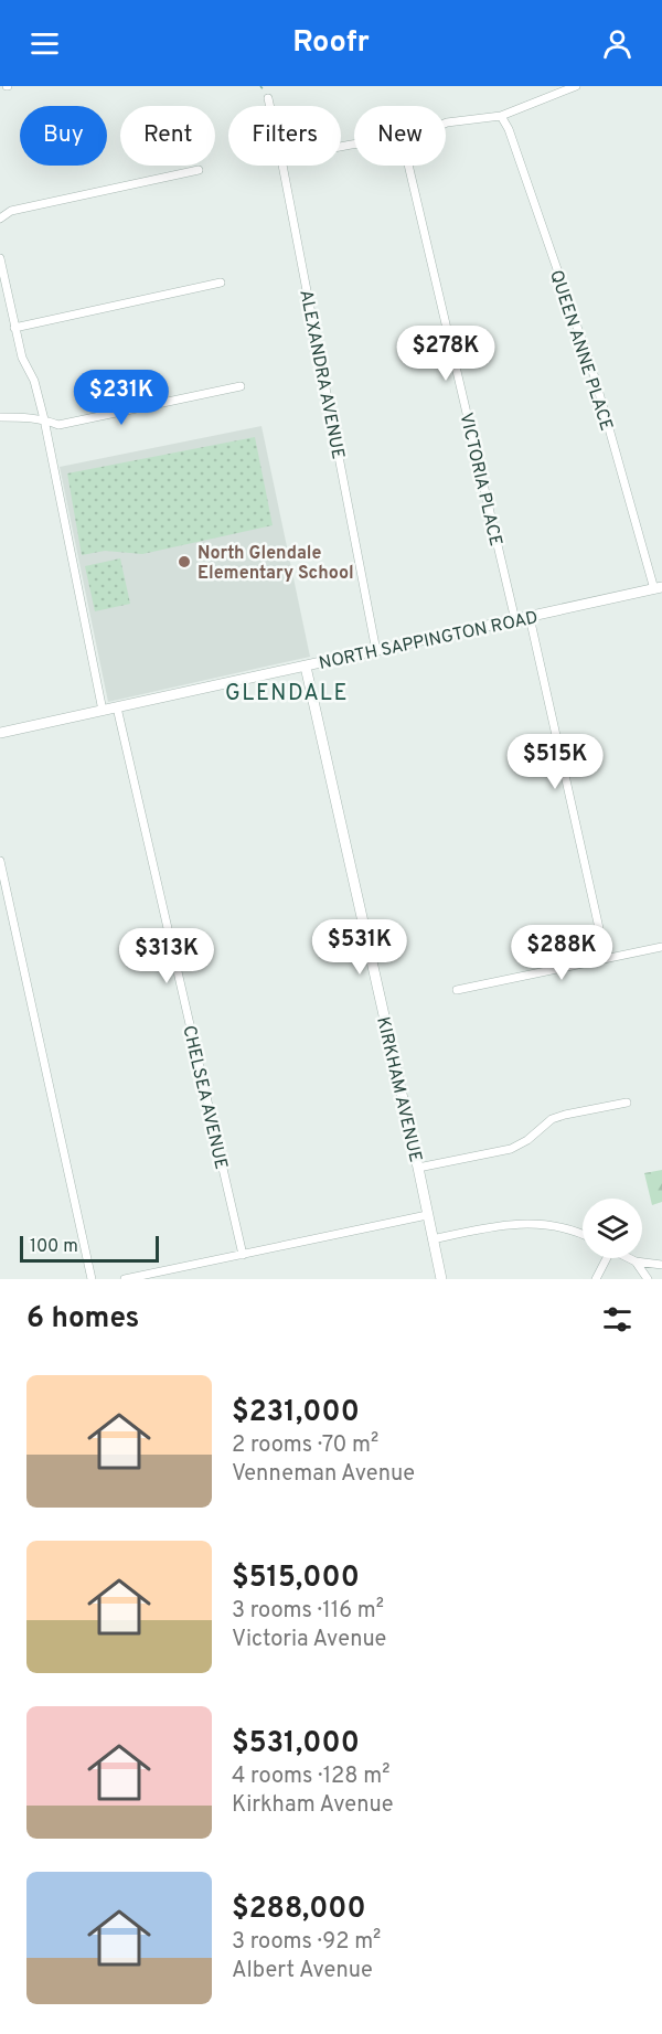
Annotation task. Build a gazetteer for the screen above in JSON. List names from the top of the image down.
{
  "streets": {
    "street": [
      "QUEEN ANNE PLACE",
      "ALEXANDRA AVENUE",
      "VICTORIA PLACE",
      "NORTH SAPPINGTON ROAD",
      "KIRKHAM AVENUE",
      "CHELSEA AVENUE"
    ]
  },
  "crossings": [
    ["QUEEN ANNE PLACE", "NORTH SAPPINGTON ROAD"],
    ["ALEXANDRA AVENUE", "NORTH SAPPINGTON ROAD"],
    ["VICTORIA PLACE", "NORTH SAPPINGTON ROAD"],
    ["NORTH SAPPINGTON ROAD", "KIRKHAM AVENUE"],
    ["NORTH SAPPINGTON ROAD", "CHELSEA AVENUE"]
  ],
  "districts": ["GLENDALE"],
  "places": ["North Glendale Elementary School"],
  "scale_bar": "100 m",
  "page": {
    "header": "Roofr",
    "chip": [
      "Buy",
      "Rent",
      "Filters",
      "New"
    ],
    "price": [
      "$278K",
      "$231K",
      "$515K",
      "$531K",
      "$288K",
      "$313K"
    ],
    "scale": "100 m",
    "heading": "6 homes",
    "list": [
      {
        "name": "$231,000",
        "note": "2 rooms · 70 m² · Venneman Avenue"
      },
      {
        "name": "$515,000",
        "note": "3 rooms · 116 m² · Victoria Avenue"
      },
      {
        "name": "$531,000",
        "note": "4 rooms · 128 m² · Kirkham Avenue"
      },
      {
        "name": "$288,000",
        "note": "3 rooms · 92 m² · Albert Avenue"
      }
    ]
  }
}
